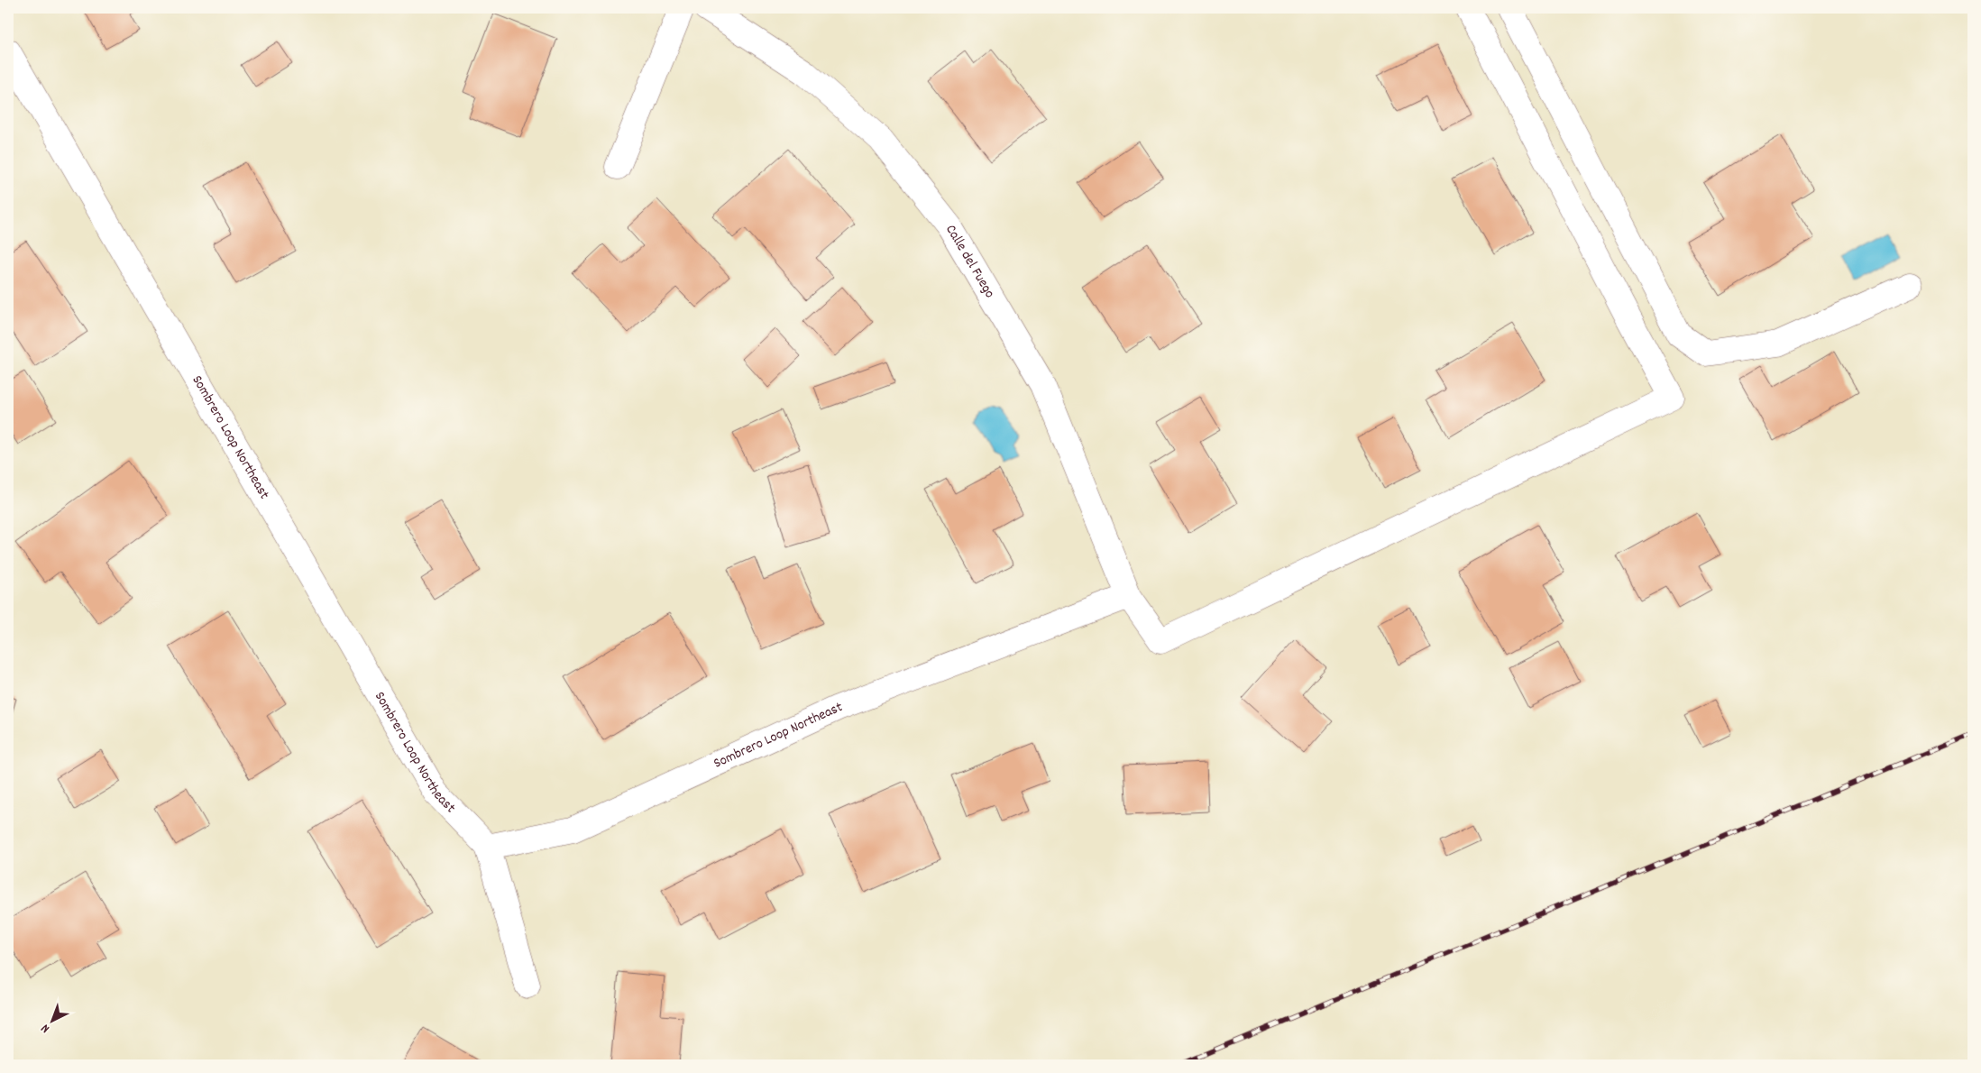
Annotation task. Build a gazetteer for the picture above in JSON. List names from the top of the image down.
{
  "streets": {
    "street": ["Calle del Fuego", "Sombrero Loop Northeast"]
  },
  "crossings": [
    ["Calle del Fuego", "Sombrero Loop Northeast"]
  ],
  "north": "bottom left"
}
